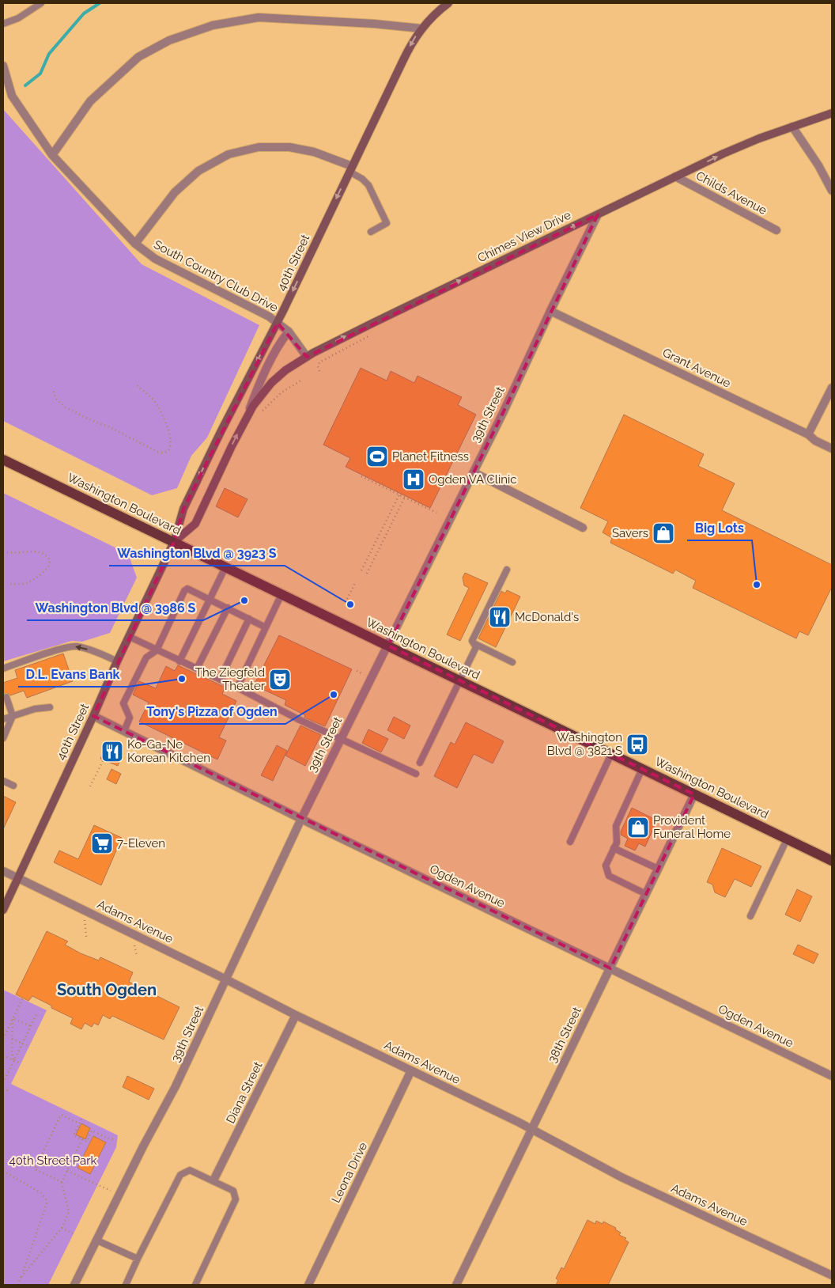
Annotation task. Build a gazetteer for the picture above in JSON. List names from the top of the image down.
{
  "streets": {
    "main road": ["Chimes View Drive", "40th Street", "Washington Boulevard"],
    "street": [
      "Childs Avenue",
      "South Country Club Drive",
      "Grant Avenue",
      "39th Street",
      "Ogden Avenue",
      "Adams Avenue",
      "38th Street",
      "Diana Street",
      "Leona Drive"
    ]
  },
  "crossings": [
    ["Childs Avenue", "Chimes View Drive"],
    ["Chimes View Drive", "40th Street"],
    ["Chimes View Drive", "South Country Club Drive"],
    ["Chimes View Drive", "39th Street"],
    ["40th Street", "South Country Club Drive"],
    ["40th Street", "Washington Boulevard"],
    ["40th Street", "Ogden Avenue"],
    ["40th Street", "Adams Avenue"],
    ["Grant Avenue", "39th Street"],
    ["39th Street", "Washington Boulevard"],
    ["39th Street", "Ogden Avenue"],
    ["39th Street", "Adams Avenue"],
    ["Washington Boulevard", "38th Street"],
    ["Ogden Avenue", "38th Street"],
    ["Adams Avenue", "38th Street"],
    ["Adams Avenue", "Diana Street"],
    ["Adams Avenue", "Leona Drive"]
  ],
  "one_way": ["Chimes View Drive"],
  "districts": ["South Ogden"],
  "parks": ["40th Street Park"],
  "places": {
    "sports": ["Planet Fitness"],
    "hospital": ["Ogden VA Clinic"],
    "shop": ["Savers", "Provident Funeral Home"],
    "other": [
      "Big Lots",
      "Washington Blvd @ 3986 S",
      "Washington Blvd @ 3923 S",
      "D.L. Evans Bank",
      "Tony's Pizza of Ogden"
    ],
    "restaurant": ["McDonald's", "Ko-Ga-Ne Korean Kitchen"],
    "theatre": ["The Ziegfeld Theater"],
    "bus stop": ["Washington Blvd @ 3821 S"],
    "supermarket": ["7-Eleven"]
  }
}
